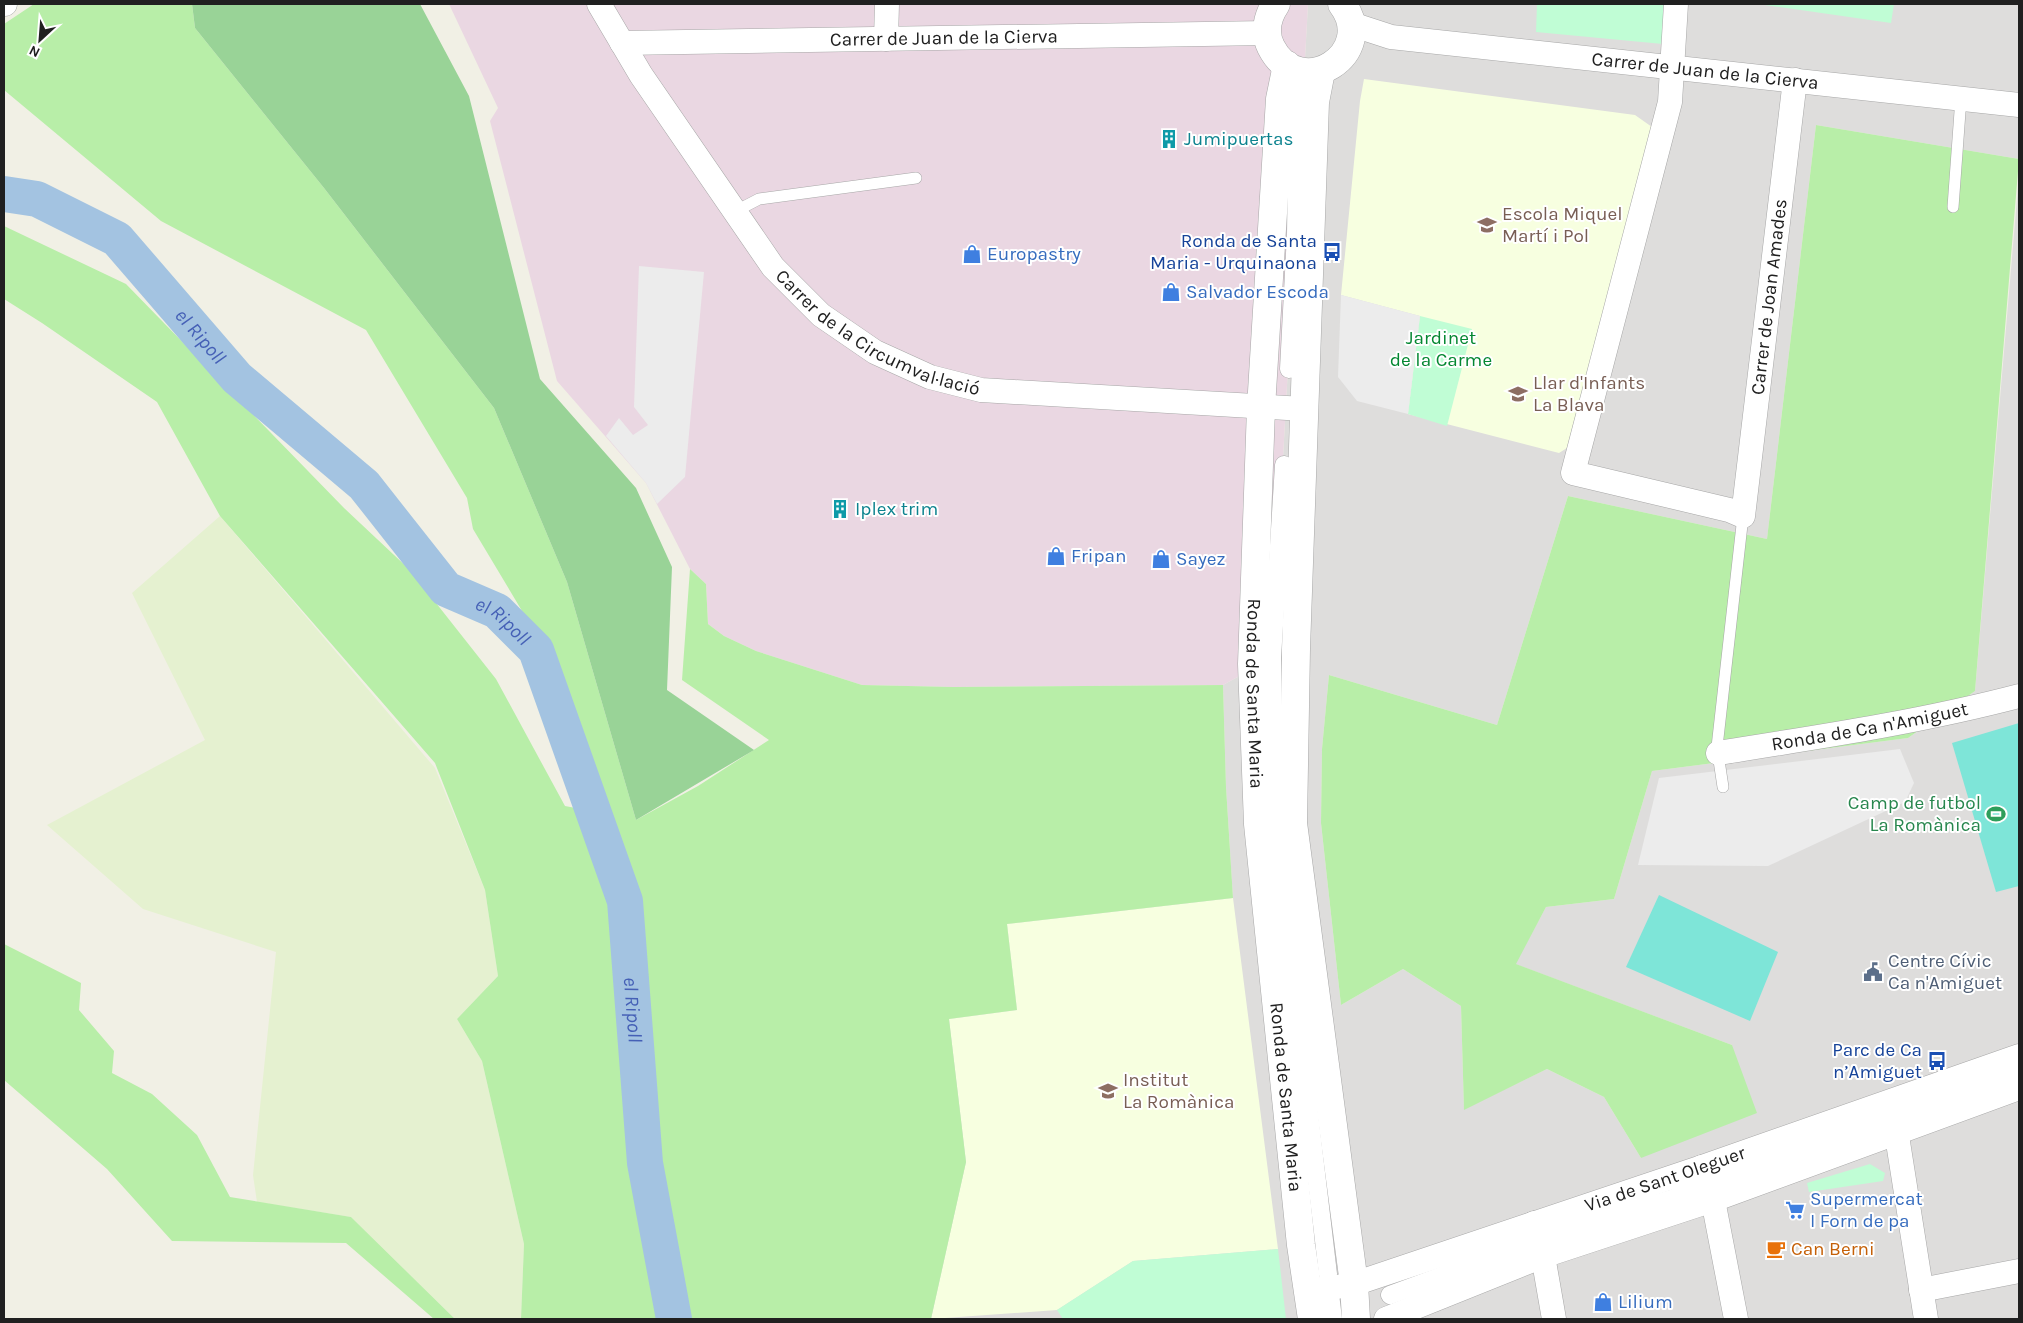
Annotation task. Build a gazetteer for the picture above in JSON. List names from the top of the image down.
{
  "streets": {
    "street": [
      "Carrer de Juan de la Cierva",
      "Carrer de Joan Amades",
      "Carrer de la Circumval·lació",
      "Ronda de Santa Maria",
      "Ronda de Ca n'Amiguet",
      "Via de Sant Oleguer"
    ]
  },
  "crossings": [
    ["Carrer de Juan de la Cierva", "Carrer de Joan Amades"],
    ["Carrer de Juan de la Cierva", "Carrer de la Circumval·lació"],
    ["Carrer de Juan de la Cierva", "Ronda de Santa Maria"],
    ["Carrer de la Circumval·lació", "Ronda de Santa Maria"],
    ["Ronda de Santa Maria", "Via de Sant Oleguer"]
  ],
  "water": ["el Ripoll"],
  "parks": ["Jardinet de la Carme"],
  "places": {
    "building": ["Jumipuertas", "Iplex trim"],
    "school or university": ["Escola Miquel Martí i Pol", "Llar d'Infants La Blava", "Institut La Romànica"],
    "bus stop": ["Ronda de Santa Maria - Urquinaona", "Parc de Ca n’Amiguet"],
    "shop": [
      "Europastry",
      "Salvador Escoda",
      "Fripan",
      "Sayez",
      "Lilium"
    ],
    "sports": ["Camp de futbol La Romànica"],
    "public building": ["Centre Cívic Ca n'Amiguet"],
    "supermarket": ["Supermercat I Forn de pa"],
    "cafe": ["Can Berni"]
  },
  "north": "bottom left"
}
